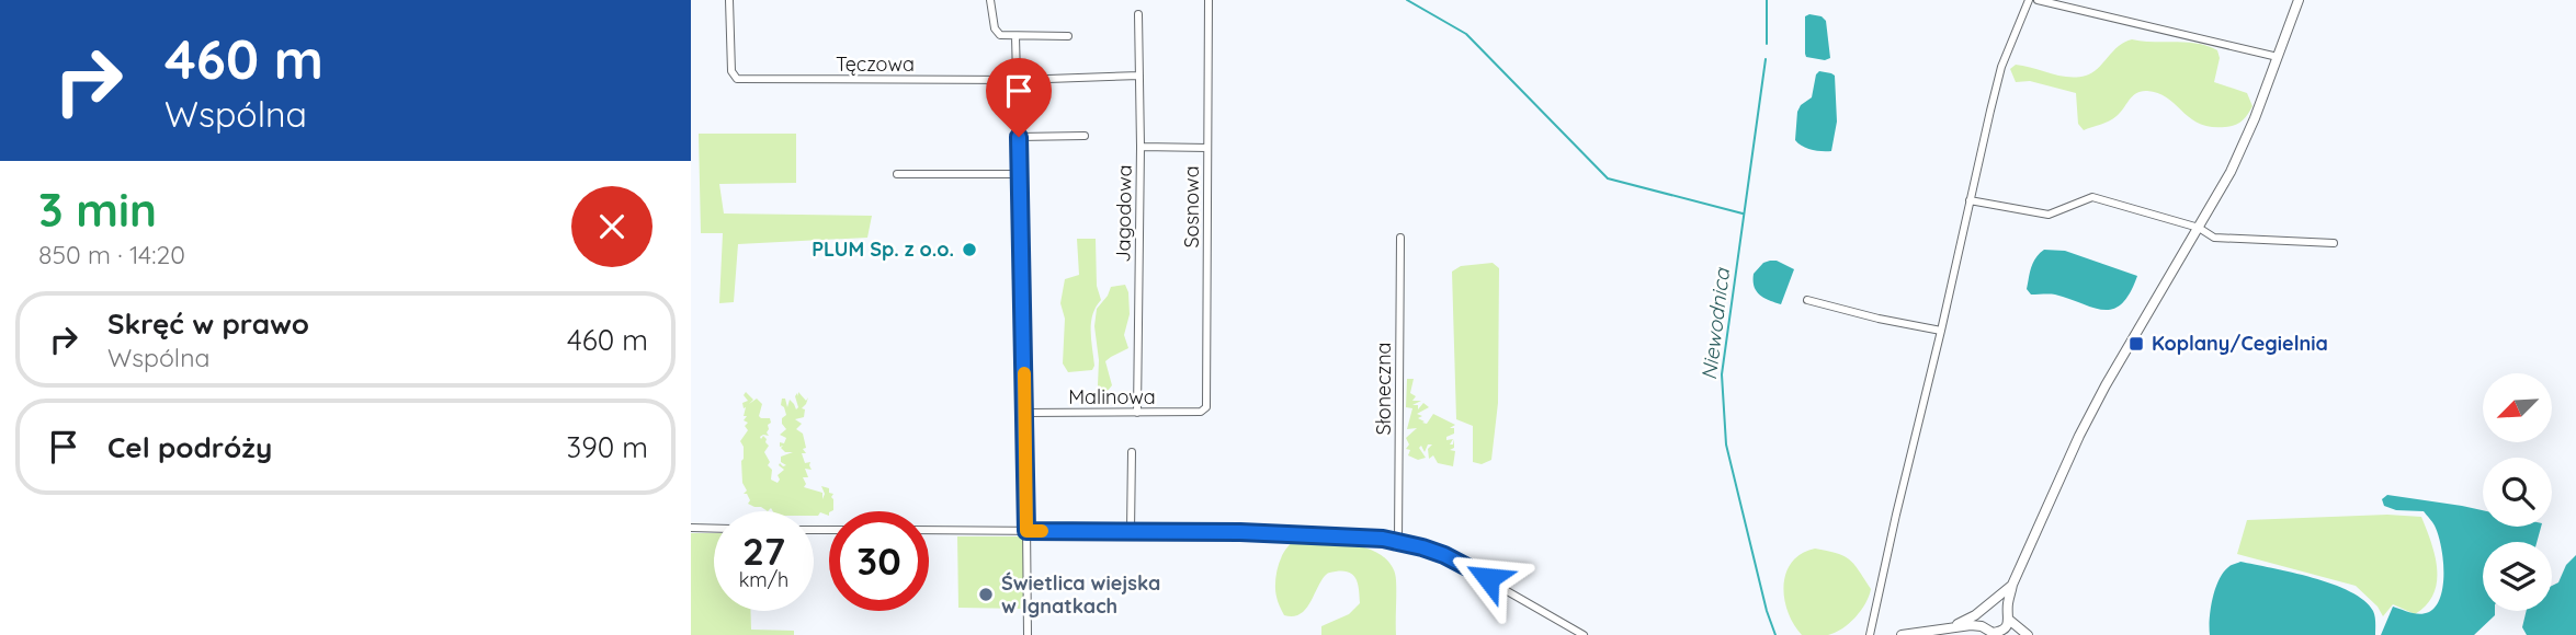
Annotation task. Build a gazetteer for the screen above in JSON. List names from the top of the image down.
{
  "streets": {
    "street": [
      "Tęczowa",
      "Sosnowa",
      "Jagodowa",
      "Słoneczna",
      "Malinowa"
    ]
  },
  "crossings": [
    ["Tęczowa", "Jagodowa"],
    ["Sosnowa", "Malinowa"],
    ["Jagodowa", "Malinowa"]
  ],
  "water": ["Niewodnica"],
  "places": {
    "other": ["PLUM Sp. z o.o.", "Świetlica wiejska w Ignatkach"],
    "transit": ["Koplany/Cegielnia"]
  },
  "north": "bottom left",
  "page": {
    "turn": ["460 m", "Wspólna"],
    "heading": ["3 min", "850 m · 14:20"],
    "list": [
      {
        "name": "Skręć w prawo",
        "note": "Wspólna",
        "value": "460 m"
      },
      {
        "name": "Cel podróży",
        "value": "390 m"
      }
    ],
    "speed": "27 km/h",
    "limit": "30"
  }
}
